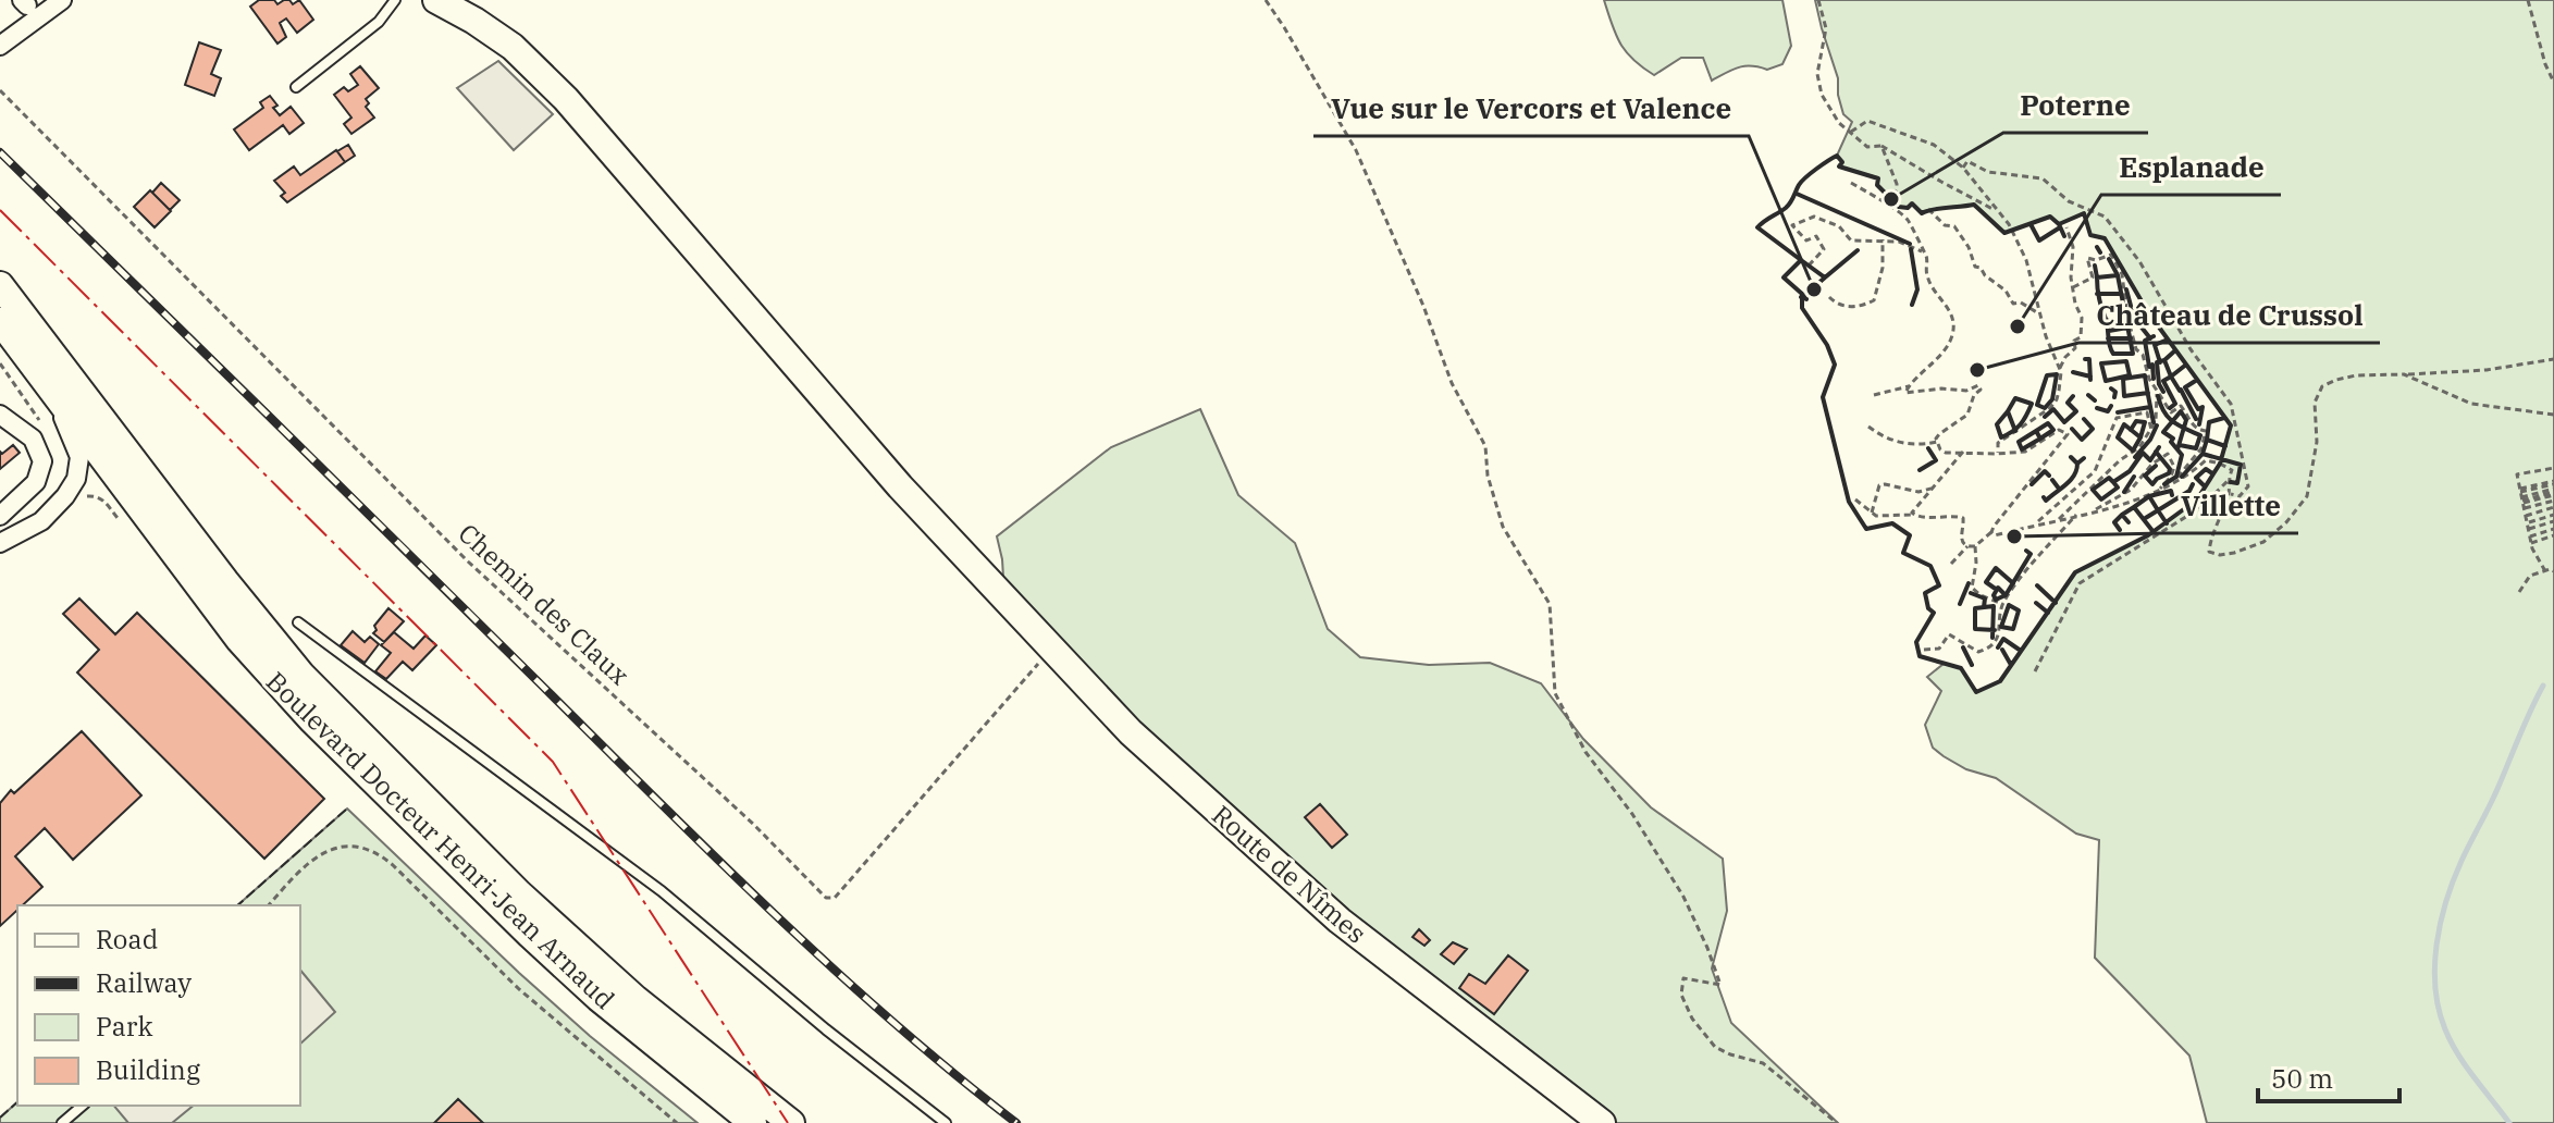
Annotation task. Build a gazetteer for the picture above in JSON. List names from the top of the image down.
{
  "streets": {
    "main road": ["Boulevard Docteur Henri-Jean Arnaud", "Route de Nîmes"],
    "path": ["Chemin des Claux"]
  },
  "crossings": [
    ["Chemin des Claux", "Route de Nîmes"]
  ],
  "places": [
    "Poterne",
    "Vue sur le Vercors et Valence",
    "Esplanade",
    "Château de Crussol",
    "Villette"
  ],
  "legend": [
    "Road",
    "Railway",
    "Park",
    "Building"
  ],
  "scale_bar": "50 m"
}
